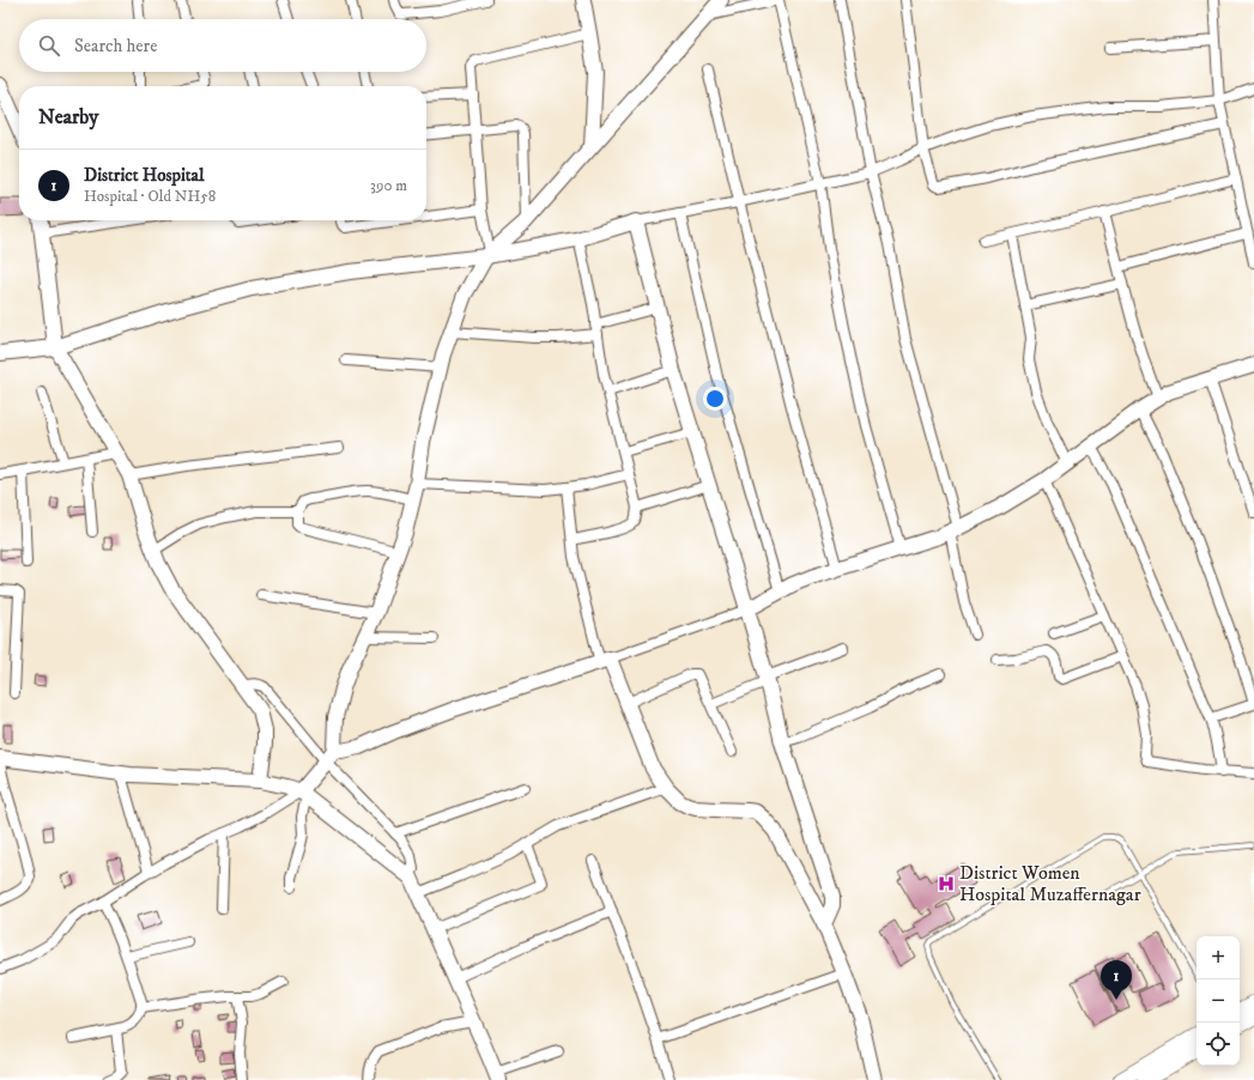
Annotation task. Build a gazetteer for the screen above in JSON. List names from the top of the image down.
{
  "places": {
    "hospital": ["District Women Hospital Muzaffernagar"]
  },
  "page": {
    "search": "Search here",
    "heading": "Nearby",
    "list": [
      {
        "mark": "1",
        "name": "District Hospital",
        "note": "Hospital · Old NH58",
        "value": "390 m"
      }
    ],
    "map_buttons": ["+", "−"],
    "pins": "1"
  }
}
